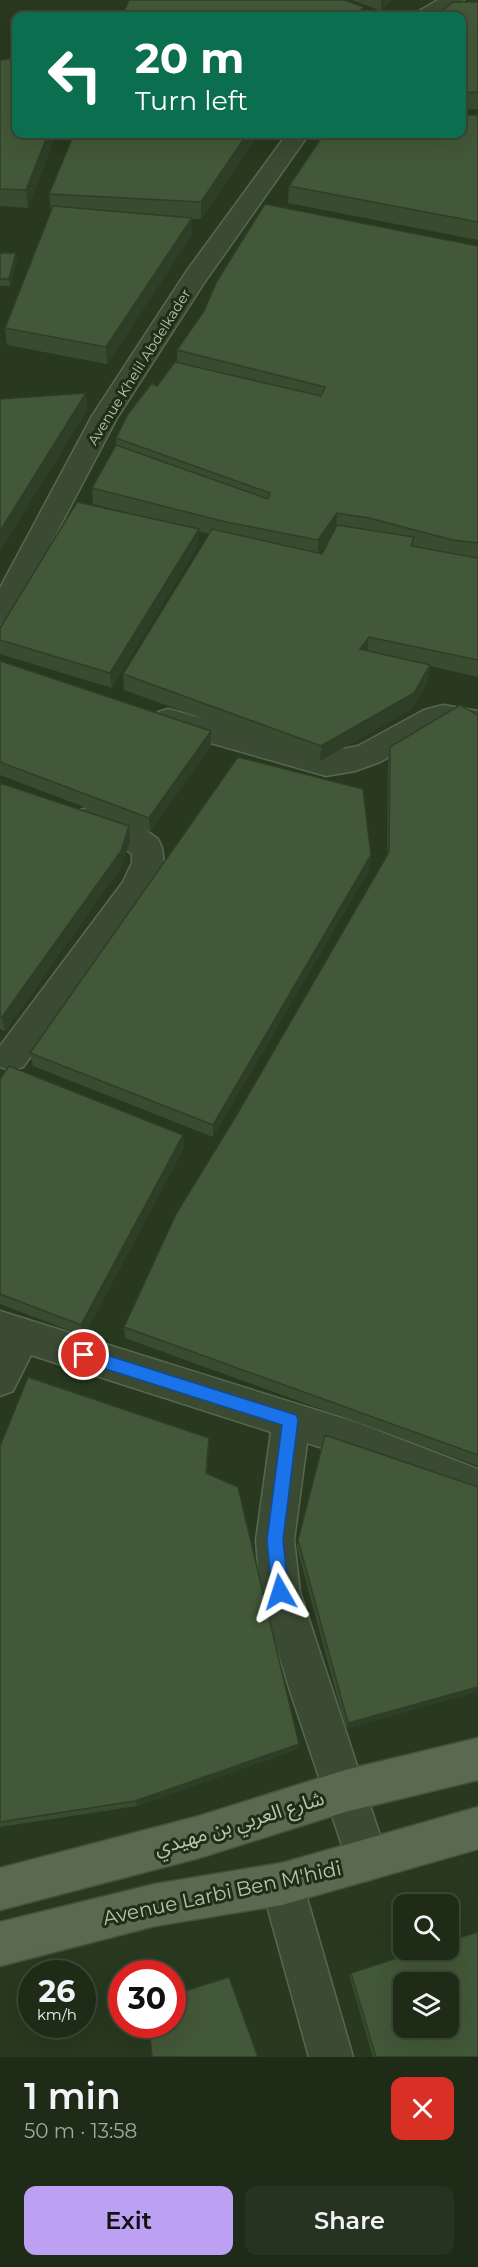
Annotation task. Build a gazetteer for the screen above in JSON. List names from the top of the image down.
{
  "streets": {
    "main road": ["شارع العربي بن مهيدي", "Avenue Larbi Ben M'hidi"],
    "street": ["Avenue Khelil Abdelkader"]
  },
  "page": {
    "turn": ["20 m", "Turn left"],
    "speed": "26 km/h",
    "limit": "30",
    "heading": ["1 min", "50 m · 13:58"],
    "buttons": ["Exit", "Share"]
  }
}
